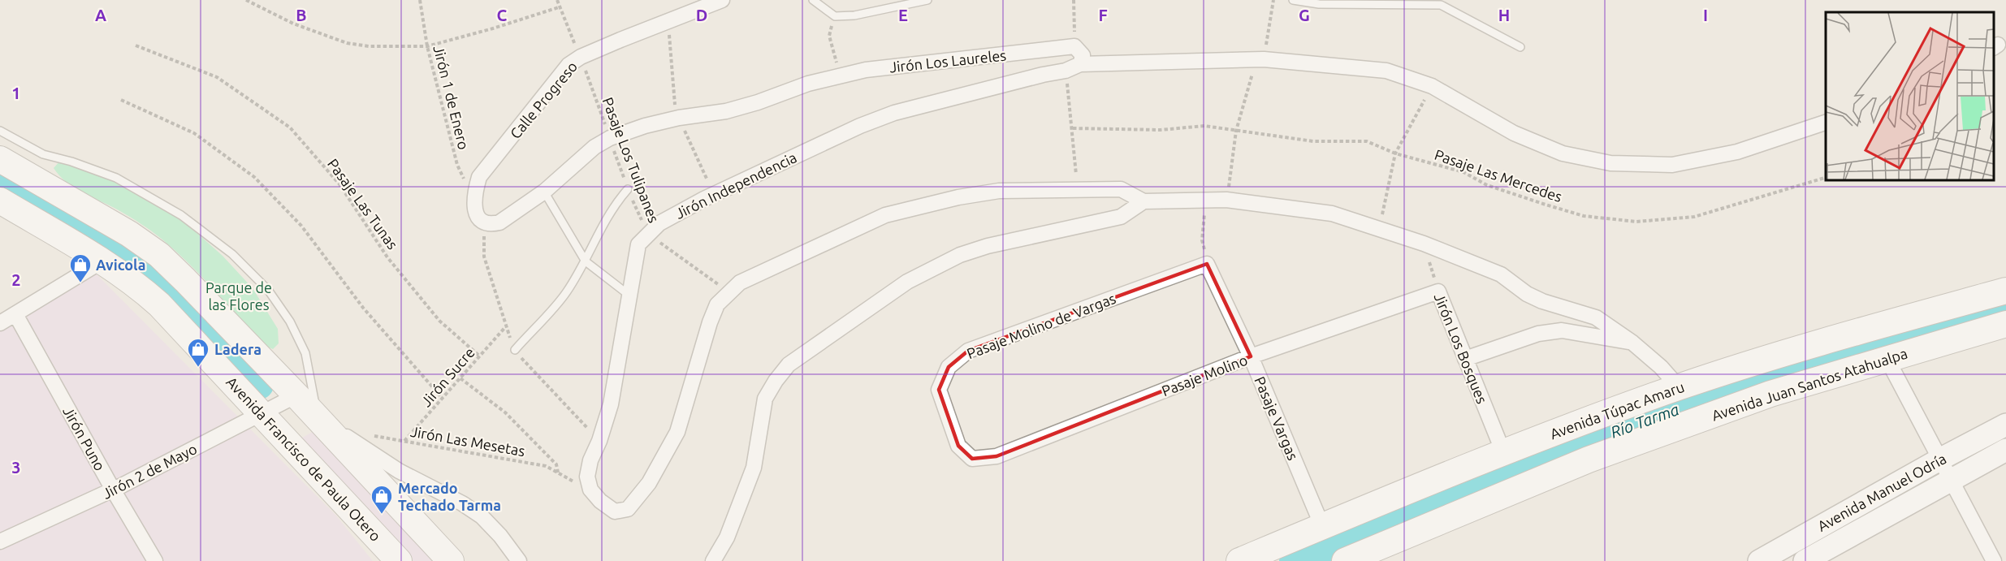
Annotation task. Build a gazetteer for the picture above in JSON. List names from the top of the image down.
{
  "streets": {
    "highway": ["Avenida Juan Santos Atahualpa", "Avenida Túpac Amaru", "Avenida Francisco de Paula Otero"],
    "main road": ["Avenida Manuel Odría"],
    "street": [
      "Jirón Los Laureles",
      "Calle Progreso",
      "Jirón Independencia",
      "Pasaje Molino de Vargas",
      "Jirón Los Bosques",
      "Pasaje Molino",
      "Pasaje Vargas",
      "Jirón Puno",
      "Jirón 2 de Mayo"
    ],
    "path": [
      "Jirón 1 de Enero",
      "Pasaje Los Tulipanes",
      "Pasaje Las Mercedes",
      "Pasaje Las Tunas",
      "Jirón Sucre",
      "Jirón Las Mesetas"
    ]
  },
  "crossings": [
    ["Jirón Los Laureles", "Pasaje Los Tulipanes"],
    ["Jirón 1 de Enero", "Calle Progreso"],
    ["Calle Progreso", "Pasaje Los Tulipanes"],
    ["Pasaje Los Tulipanes", "Jirón Independencia"],
    ["Jirón Independencia", "Jirón Las Mesetas"],
    ["Pasaje Las Tunas", "Jirón Sucre"],
    ["Pasaje Molino de Vargas", "Pasaje Molino"],
    ["Pasaje Molino de Vargas", "Pasaje Vargas"],
    ["Jirón Los Bosques", "Pasaje Molino"],
    ["Jirón Los Bosques", "Avenida Túpac Amaru"],
    ["Pasaje Molino", "Pasaje Vargas"],
    ["Jirón Sucre", "Jirón Las Mesetas"],
    ["Avenida Túpac Amaru", "Pasaje Vargas"],
    ["Jirón Puno", "Jirón 2 de Mayo"],
    ["Avenida Francisco de Paula Otero", "Jirón 2 de Mayo"]
  ],
  "water": ["Río Tarma"],
  "parks": ["Parque de las Flores"],
  "places": {
    "shop": ["Avicola", "Ladera", "Mercado Techado Tarma"]
  },
  "grid": {
    "columns": [
      "A",
      "B",
      "C",
      "D",
      "E",
      "F",
      "G",
      "H",
      "I"
    ],
    "rows": ["1", "2", "3"]
  }
}
